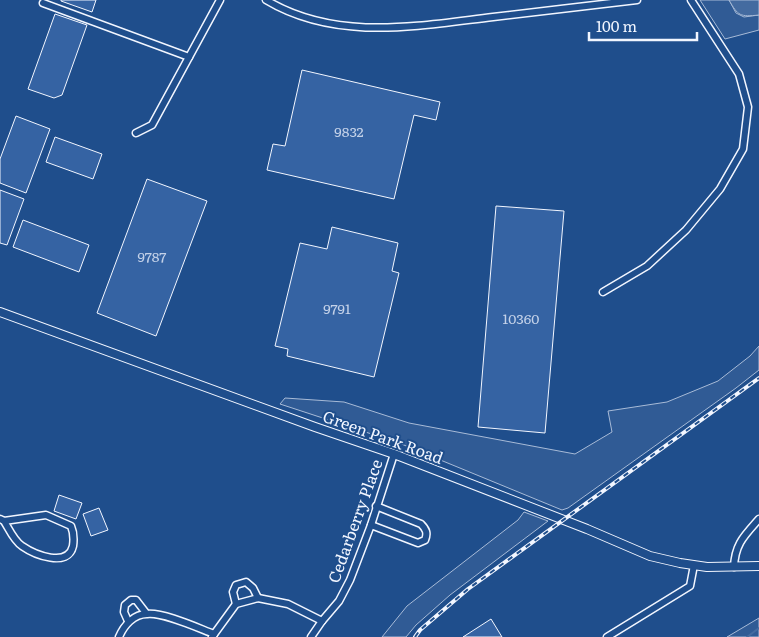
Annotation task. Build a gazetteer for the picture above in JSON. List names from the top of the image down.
{
  "streets": {
    "street": ["Green Park Road", "Cedarberry Place"]
  },
  "crossings": [
    ["Green Park Road", "Cedarberry Place"]
  ],
  "house_numbers": [
    "9832",
    "9787",
    "9791",
    "10360"
  ],
  "scale_bar": "100 m"
}
